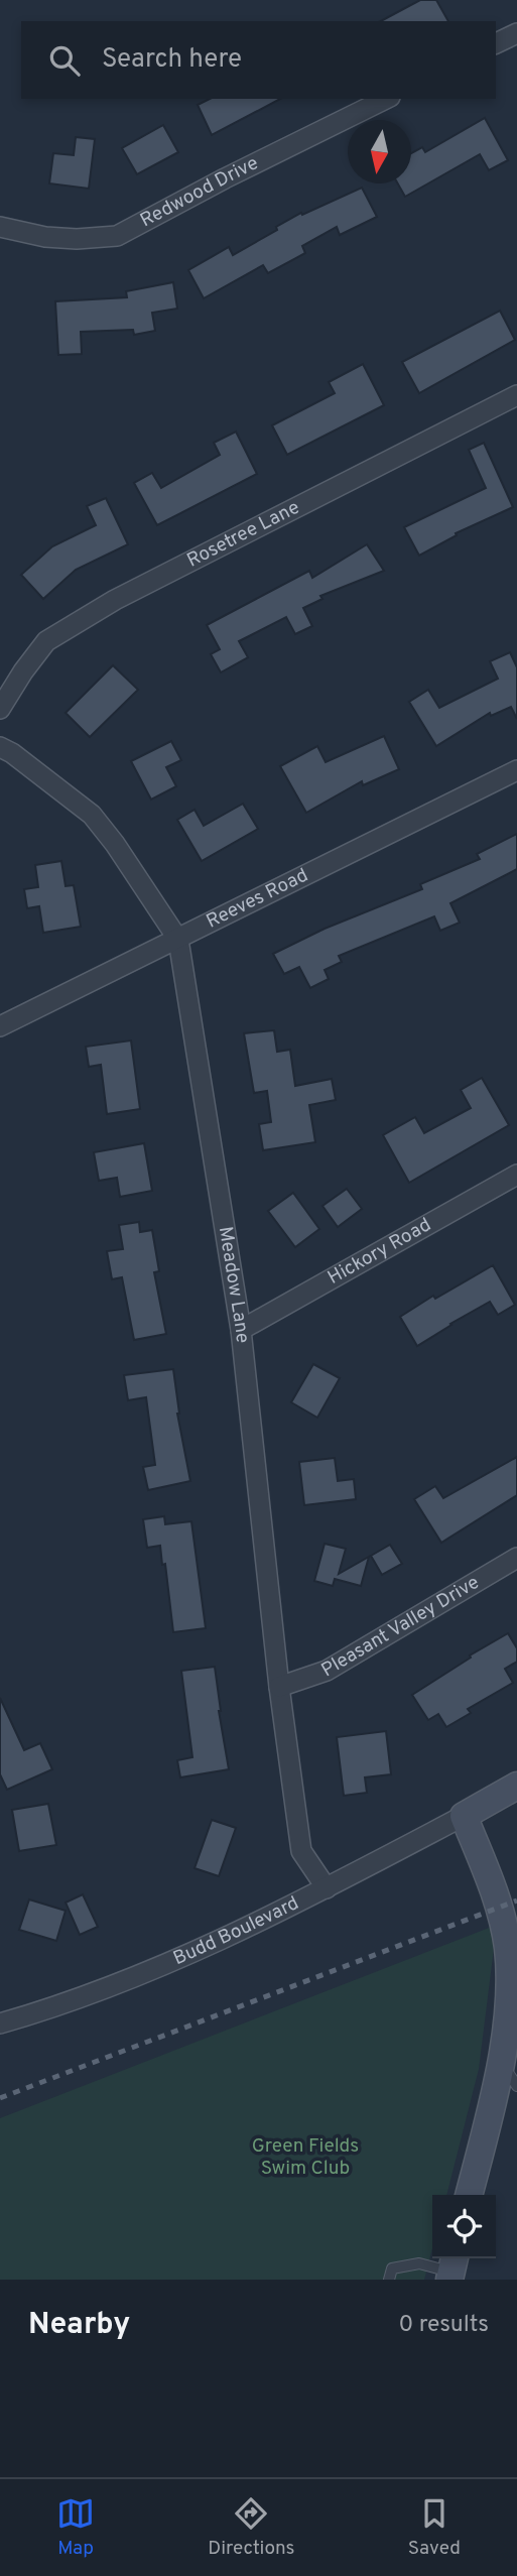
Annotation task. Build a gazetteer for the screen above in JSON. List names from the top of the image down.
{
  "streets": {
    "street": [
      "Redwood Drive",
      "Rosetree Lane",
      "Reeves Road",
      "Hickory Road",
      "Meadow Lane",
      "Pleasant Valley Drive",
      "Budd Boulevard"
    ]
  },
  "crossings": [
    ["Reeves Road", "Meadow Lane"],
    ["Hickory Road", "Meadow Lane"],
    ["Meadow Lane", "Pleasant Valley Drive"],
    ["Meadow Lane", "Budd Boulevard"]
  ],
  "parks": ["Green Fields Swim Club"],
  "north": "bottom",
  "page": {
    "search": "Search here",
    "heading": ["Nearby", "0 results"],
    "nav": ["Map", "Directions", "Saved"]
  }
}
